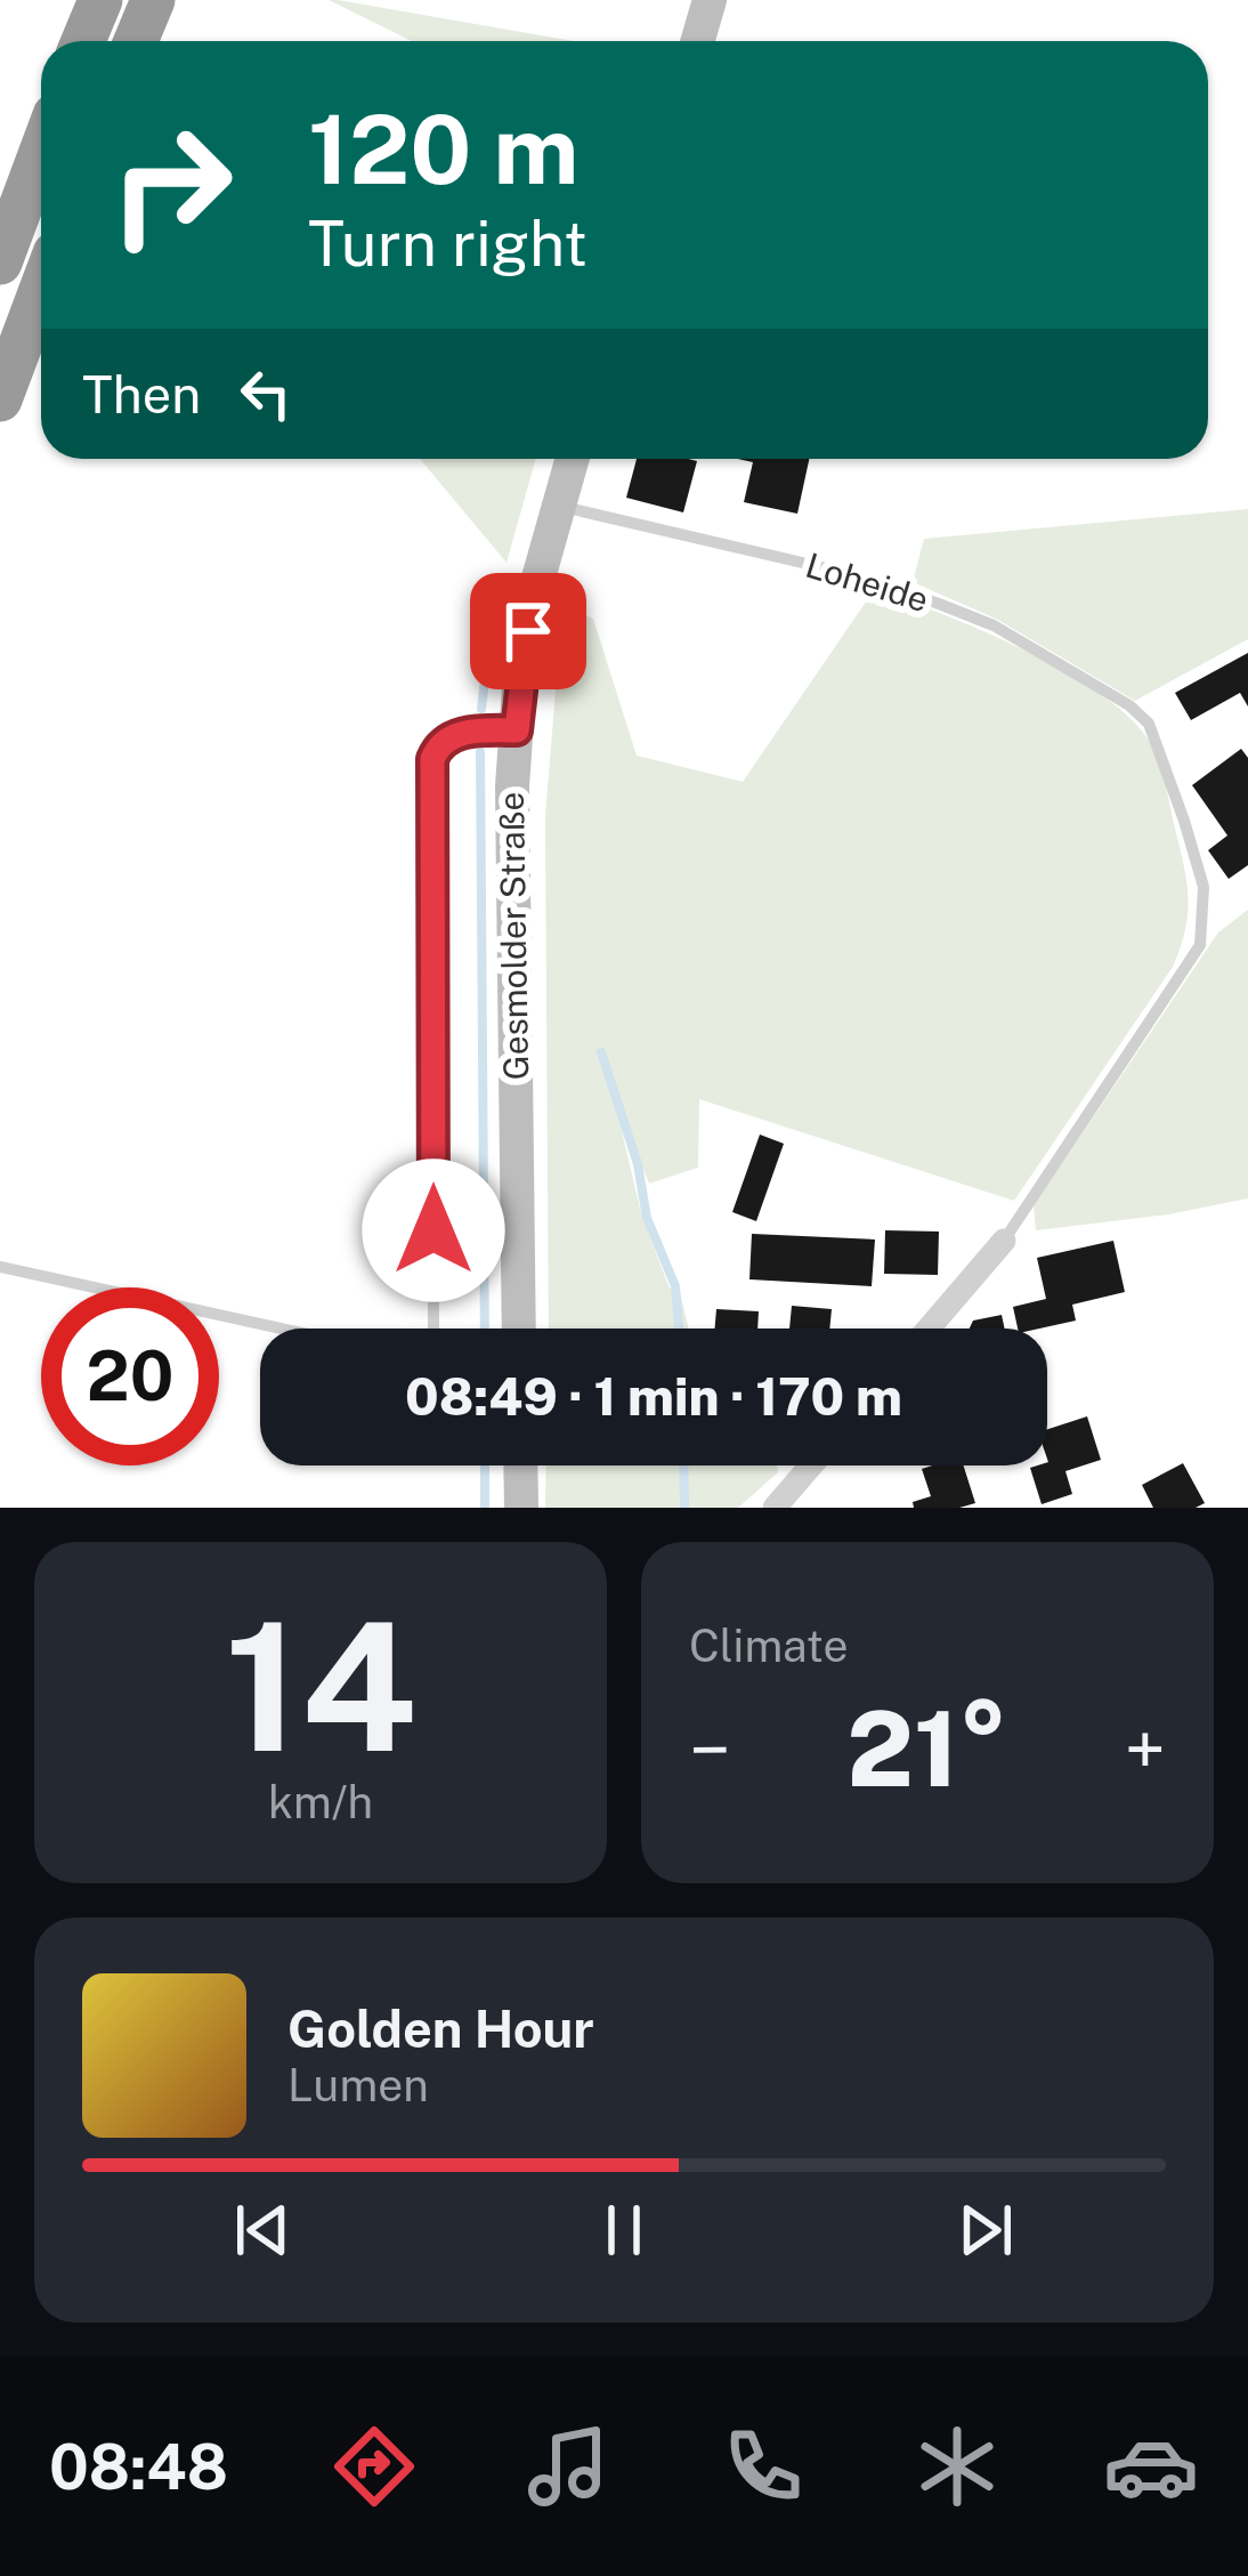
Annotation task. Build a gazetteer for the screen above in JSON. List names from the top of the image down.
{
  "streets": {
    "street": ["Gesmolder Straße"],
    "lane": ["Loheide"]
  },
  "crossings": [
    ["Loheide", "Gesmolder Straße"]
  ],
  "page": {
    "turn": ["120 m", "Turn right"],
    "then": "Then",
    "limit": "20",
    "trip": "08:49 · 1 min · 170 m",
    "tile": [
      ["14", "km/h"],
      "Climate"
    ],
    "heat": ["−", "21°", "+"],
    "song": ["Golden Hour", "Lumen"],
    "tabs": "08:48"
  }
}
